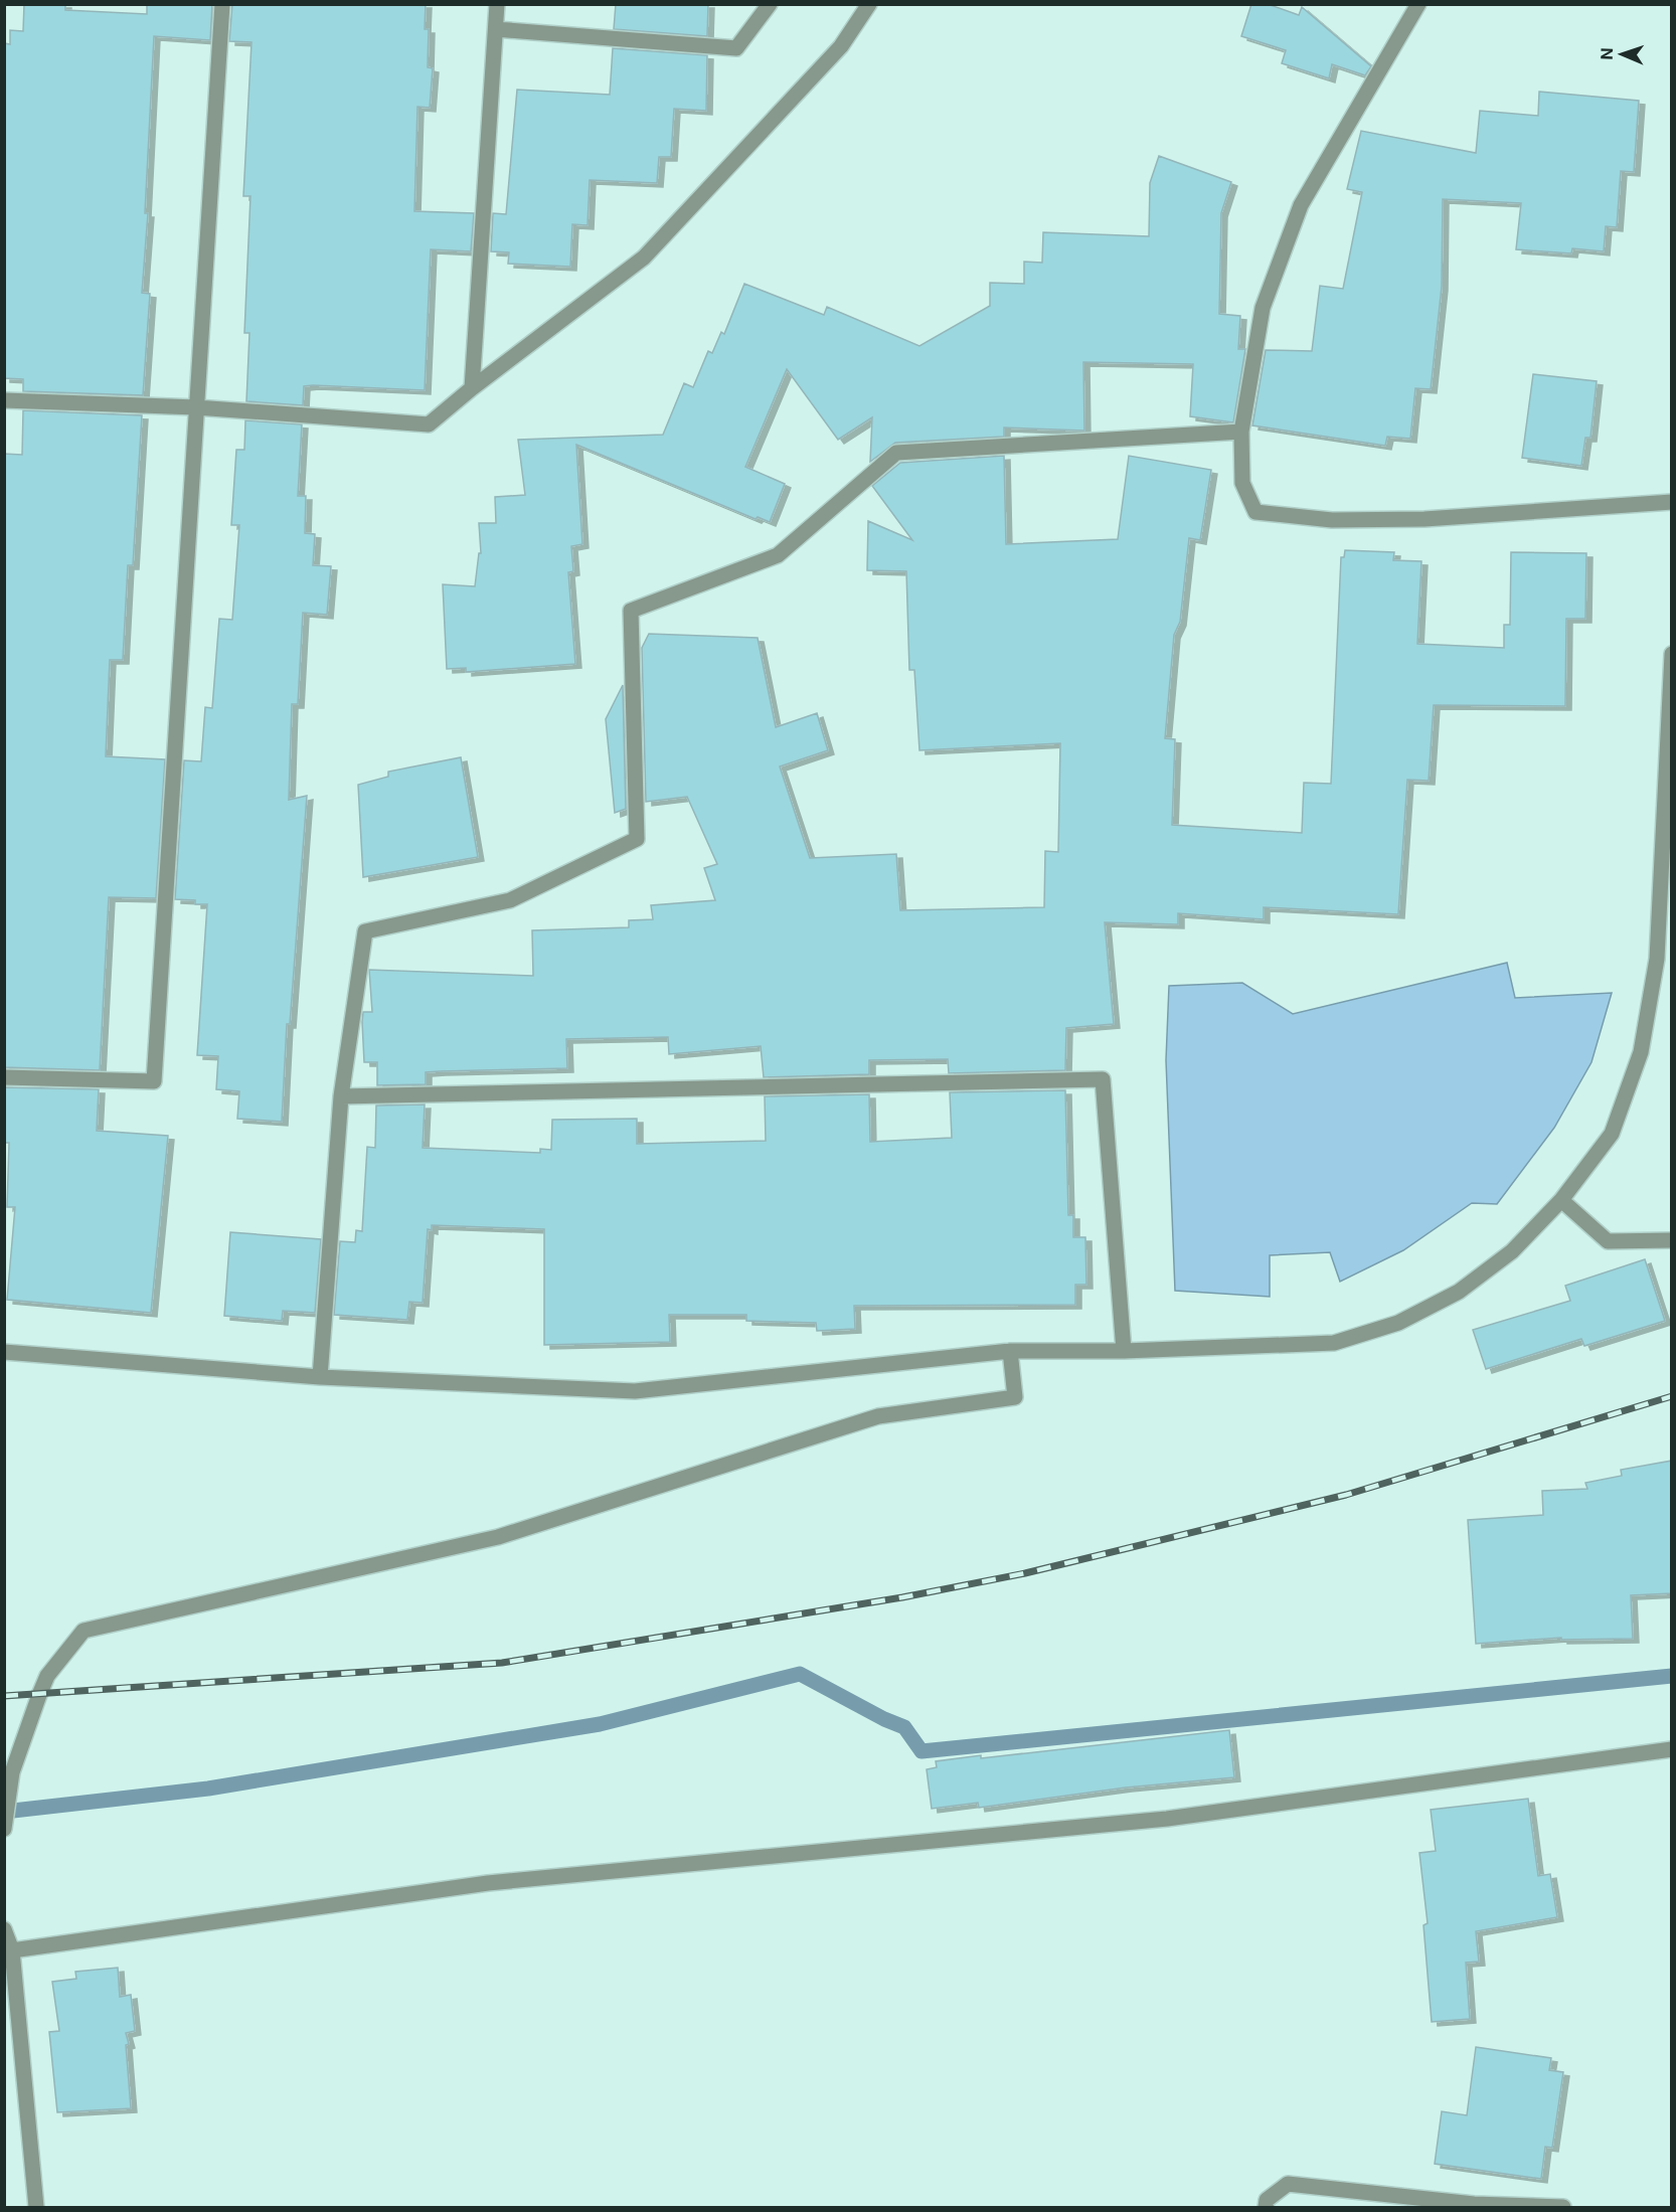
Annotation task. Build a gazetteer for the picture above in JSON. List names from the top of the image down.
{
  "north": "left"
}
